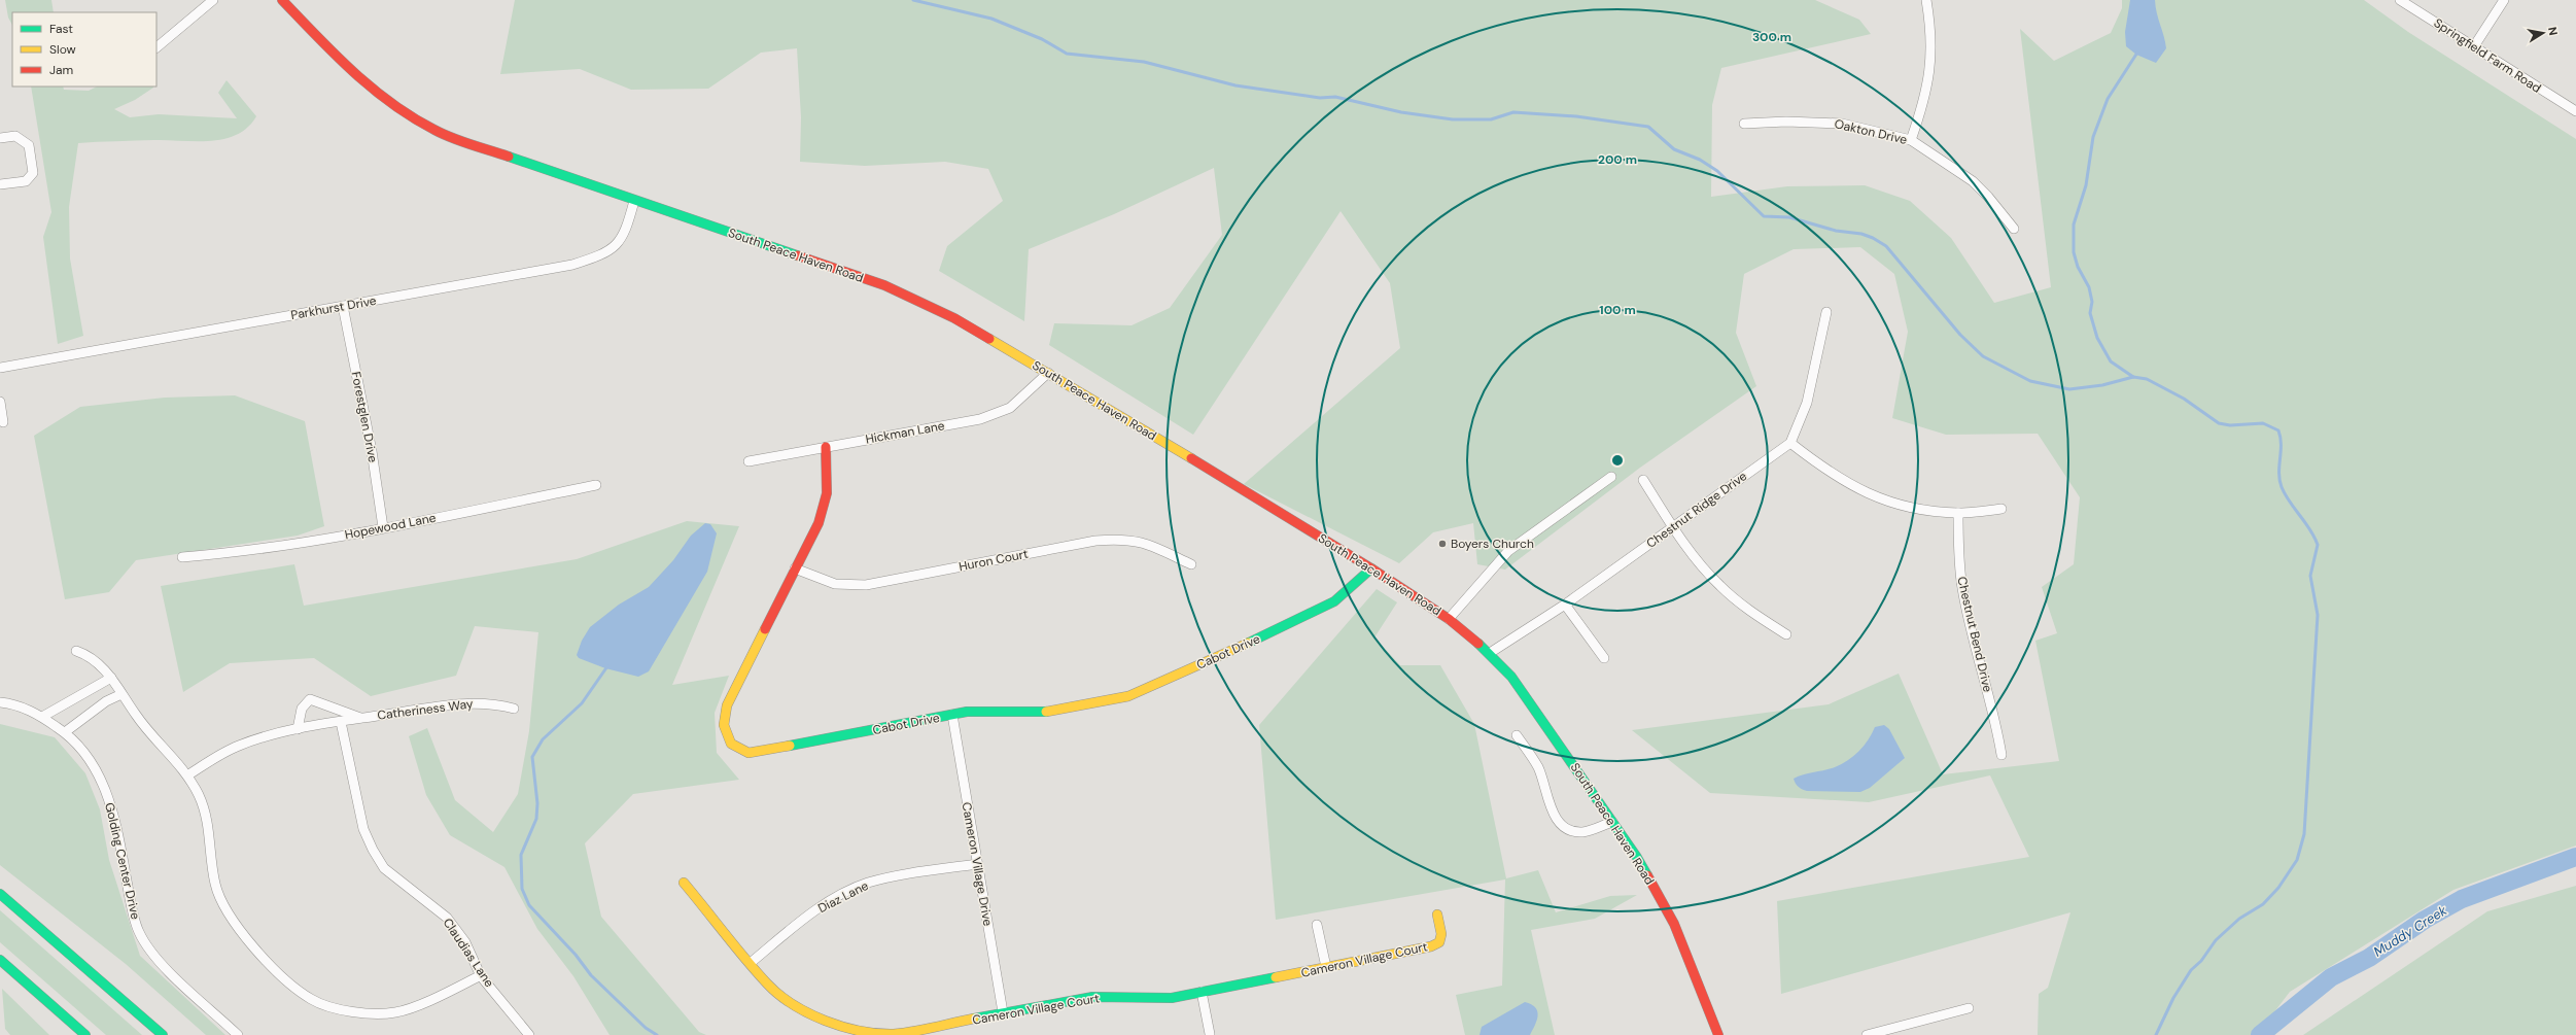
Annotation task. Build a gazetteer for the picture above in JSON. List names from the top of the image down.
{
  "streets": {
    "main road": ["South Peace Haven Road", "Cabot Drive", "Cameron Village Court"],
    "street": [
      "Springfield Farm Road",
      "Oakton Drive",
      "Parkhurst Drive",
      "Forestglen Drive",
      "Hickman Lane",
      "Chestnut Ridge Drive",
      "Hopewood Lane",
      "Huron Court",
      "Chestnut Bend Drive",
      "Catheriness Way",
      "Golding Center Drive",
      "Cameron Village Drive",
      "Diaz Lane",
      "Claudias Lane"
    ]
  },
  "crossings": [
    ["South Peace Haven Road", "Parkhurst Drive"],
    ["South Peace Haven Road", "Hickman Lane"],
    ["South Peace Haven Road", "Chestnut Ridge Drive"],
    ["South Peace Haven Road", "Cabot Drive"],
    ["Parkhurst Drive", "Forestglen Drive"],
    ["Forestglen Drive", "Hopewood Lane"],
    ["Hickman Lane", "Cabot Drive"],
    ["Huron Court", "Cabot Drive"],
    ["Cabot Drive", "Cameron Village Drive"],
    ["Catheriness Way", "Claudias Lane"],
    ["Cameron Village Drive", "Diaz Lane"],
    ["Cameron Village Drive", "Cameron Village Court"],
    ["Diaz Lane", "Cameron Village Court"]
  ],
  "water": ["Muddy Creek"],
  "places": ["Boyers Church"],
  "legend": ["Fast", "Slow", "Jam"],
  "north": "right",
  "rings": ["300 m", "200 m", "100 m"]
}
